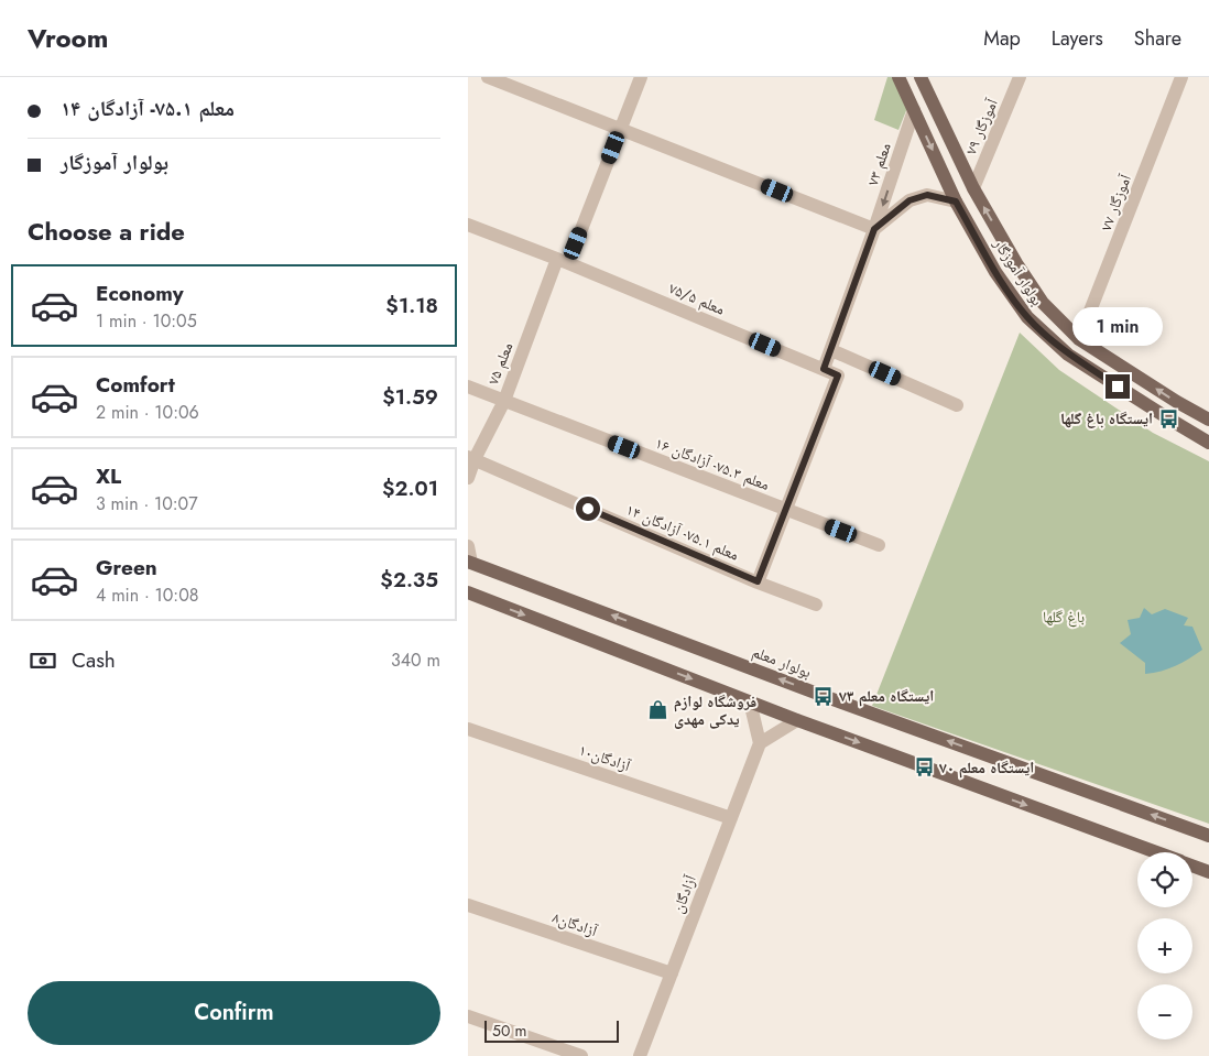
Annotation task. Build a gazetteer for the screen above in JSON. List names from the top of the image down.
{
  "streets": {
    "main road": ["بولوار آموزگار", "بولوار معلم"],
    "street": [
      "۷۹ آموزگار",
      "معلم ۷۳",
      "۷۷ آموزگار",
      "معلم ۷۵/۵",
      "معلم ۷۵",
      "معلم ۷۵.۳- آزادگان ۱۶",
      "معلم ۷۵.۱- آزادگان ۱۴",
      "آزادگان۱۰",
      "آزادگان",
      "آزادگان۸"
    ]
  },
  "crossings": [
    ["۷۹ آموزگار", "بولوار آموزگار"],
    ["معلم ۷۳", "بولوار آموزگار"],
    ["معلم ۷۳", "معلم ۷۵/۵"],
    ["۷۷ آموزگار", "بولوار آموزگار"],
    ["معلم ۷۵/۵", "معلم ۷۵"],
    ["معلم ۷۵", "معلم ۷۵.۳- آزادگان ۱۶"],
    ["معلم ۷۵", "معلم ۷۵.۱- آزادگان ۱۴"],
    ["آزادگان۱۰", "آزادگان"],
    ["آزادگان", "آزادگان۸"]
  ],
  "one_way": ["معلم ۷۳"],
  "parks": ["باغ گلها"],
  "places": {
    "bus stop": ["ایستگاه باغ گلها", "ایستگاه معلم ۷۳", "ایستگاه معلم ۷۰"],
    "shop": ["فروشگاه لوازم یدکی مهدی"]
  },
  "scale_bar": "50 m",
  "page": {
    "header": "Vroom",
    "nav": ["Map", "Layers", "Share"],
    "banner": ["معلم ۷۵.۱- آزادگان ۱۴", "بولوار آموزگار"],
    "heading": "Choose a ride",
    "list": [
      {
        "name": "Economy",
        "note": "1 min · 10:05",
        "value": "$1.18"
      },
      {
        "name": "Comfort",
        "note": "2 min · 10:06",
        "value": "$1.59"
      },
      {
        "name": "XL",
        "note": "3 min · 10:07",
        "value": "$2.01"
      },
      {
        "name": "Green",
        "note": "4 min · 10:08",
        "value": "$2.35"
      }
    ],
    "bubble": "1 min",
    "pay": ["Cash", "340 m"],
    "map_buttons": ["+", "−"],
    "buttons": "Confirm",
    "scale": "50 m"
  }
}
